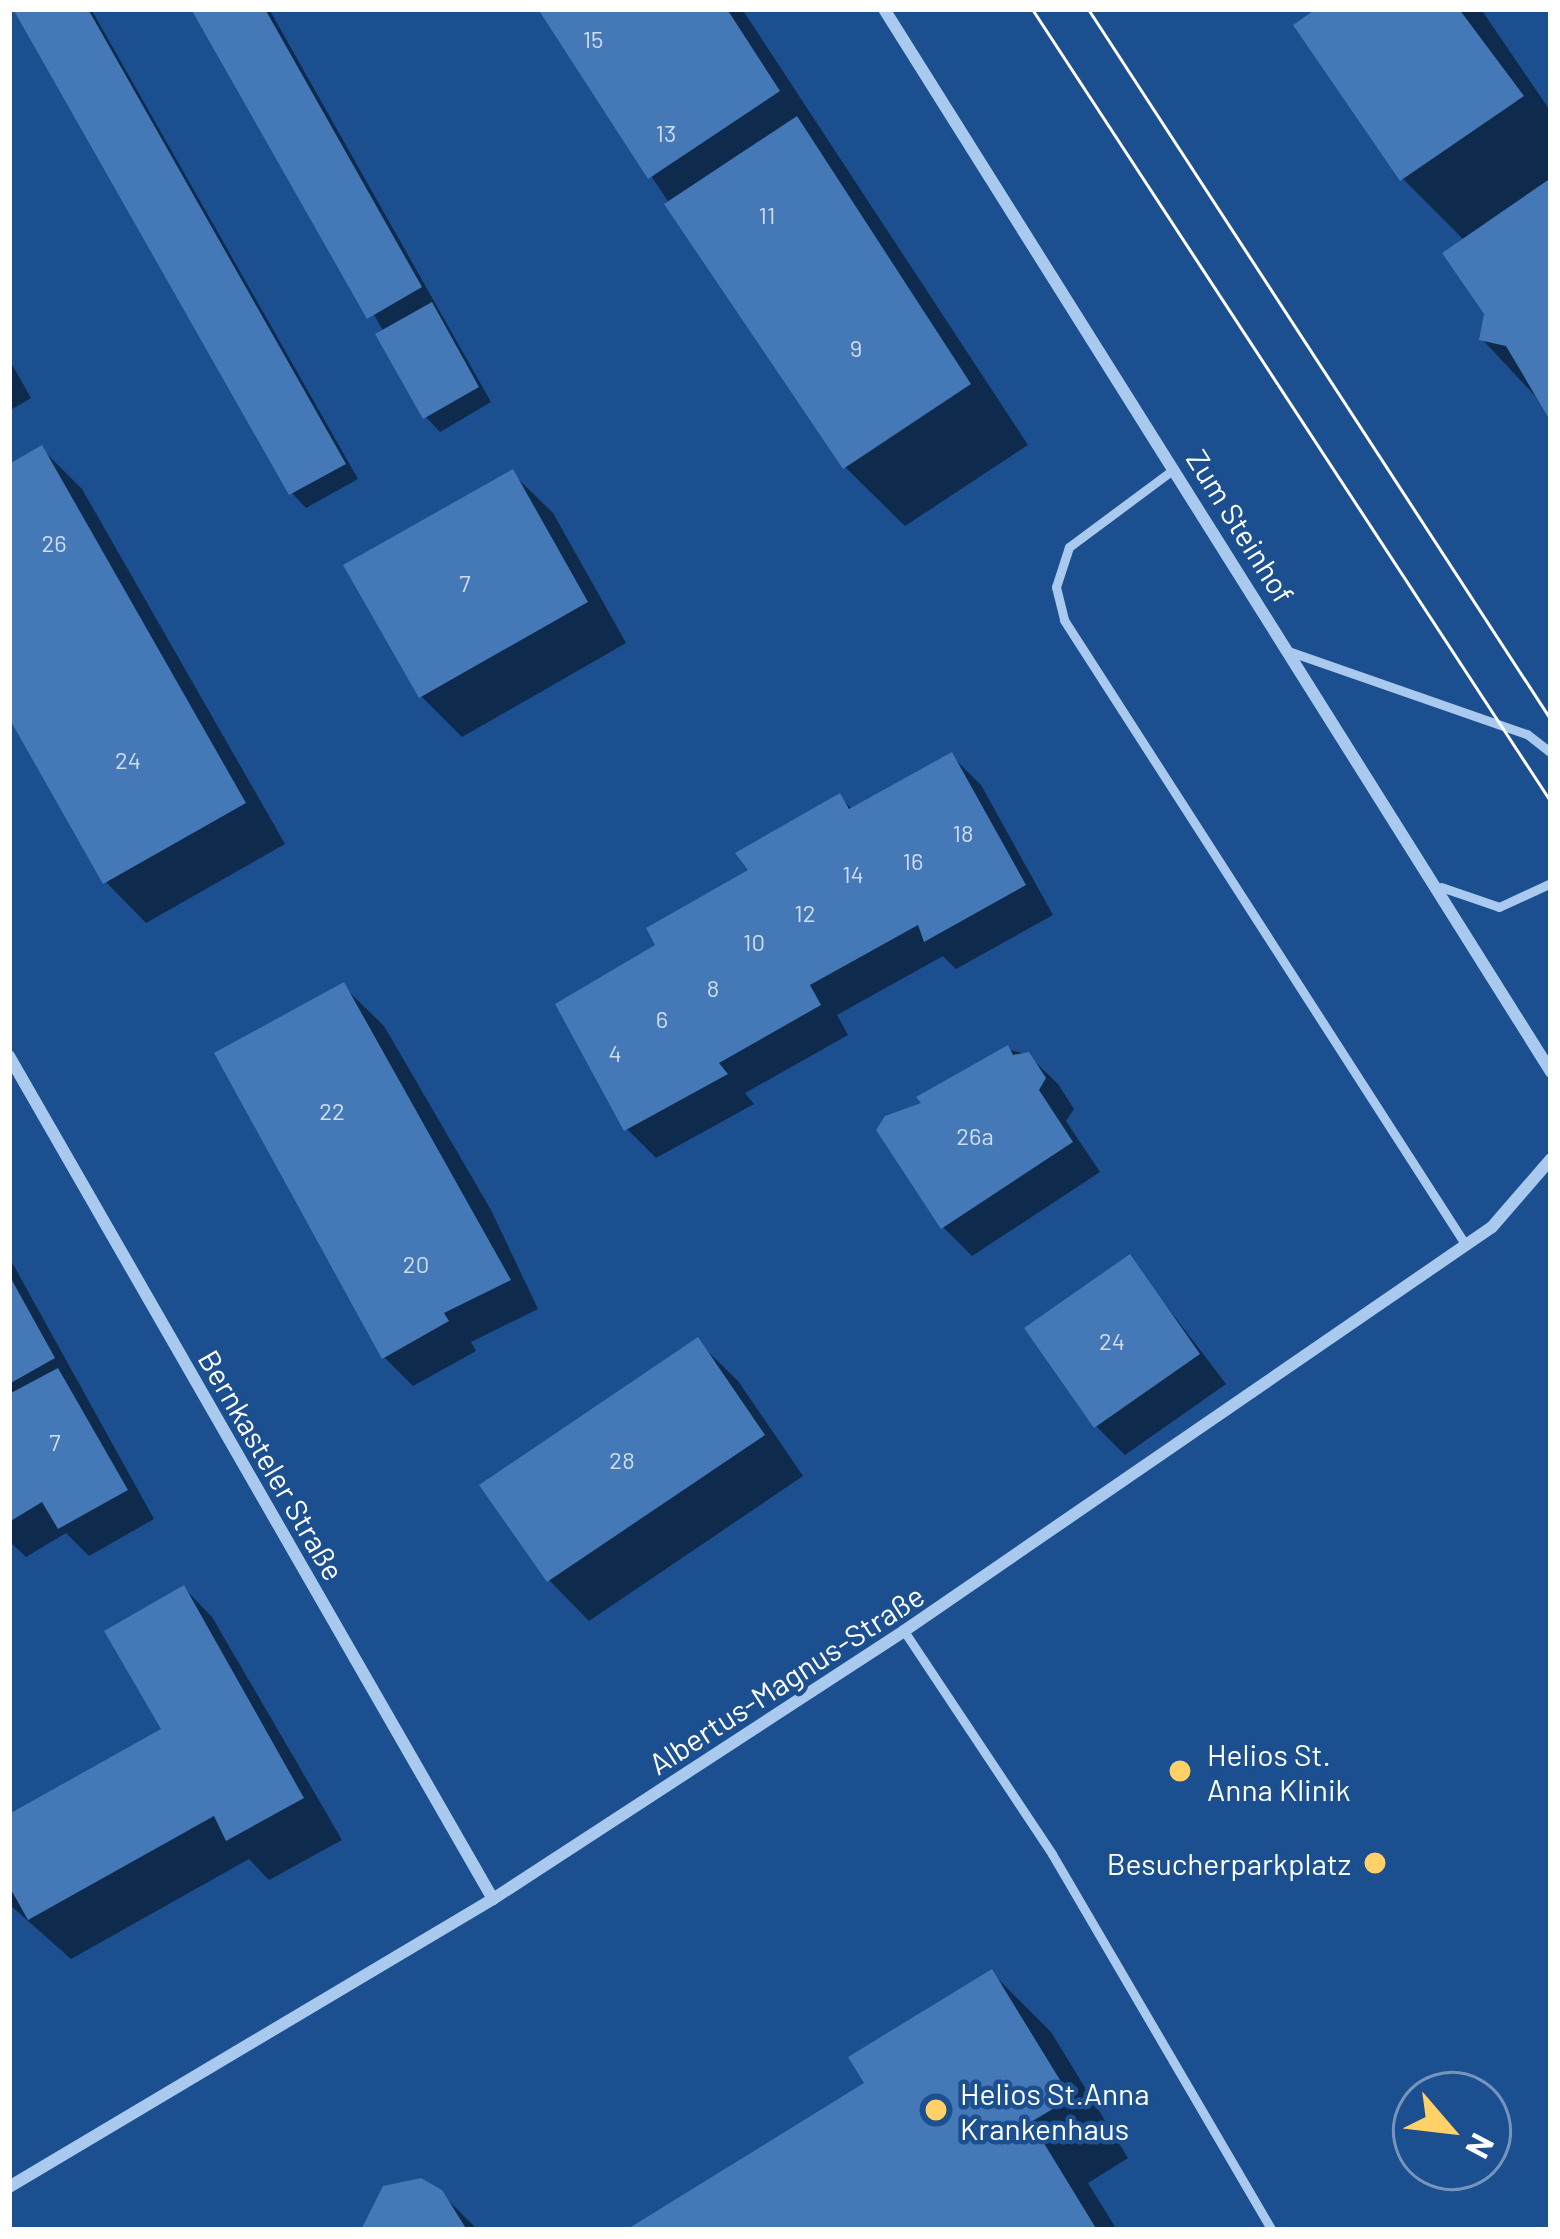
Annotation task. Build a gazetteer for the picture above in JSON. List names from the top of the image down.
{
  "streets": {
    "street": ["Zum Steinhof", "Bernkasteler Straße", "Albertus-Magnus-Straße"]
  },
  "crossings": [
    ["Bernkasteler Straße", "Albertus-Magnus-Straße"]
  ],
  "places": ["Helios St. Anna Klinik", "Besucherparkplatz", "Helios St.Anna Krankenhaus"],
  "house_numbers": [
    "15",
    "13",
    "11",
    "9",
    "26",
    "7",
    "24",
    "18",
    "16",
    "14",
    "12",
    "10",
    "8",
    "6",
    "4",
    "22",
    "26a",
    "20",
    "24",
    "7",
    "28"
  ],
  "north": "bottom right"
}
